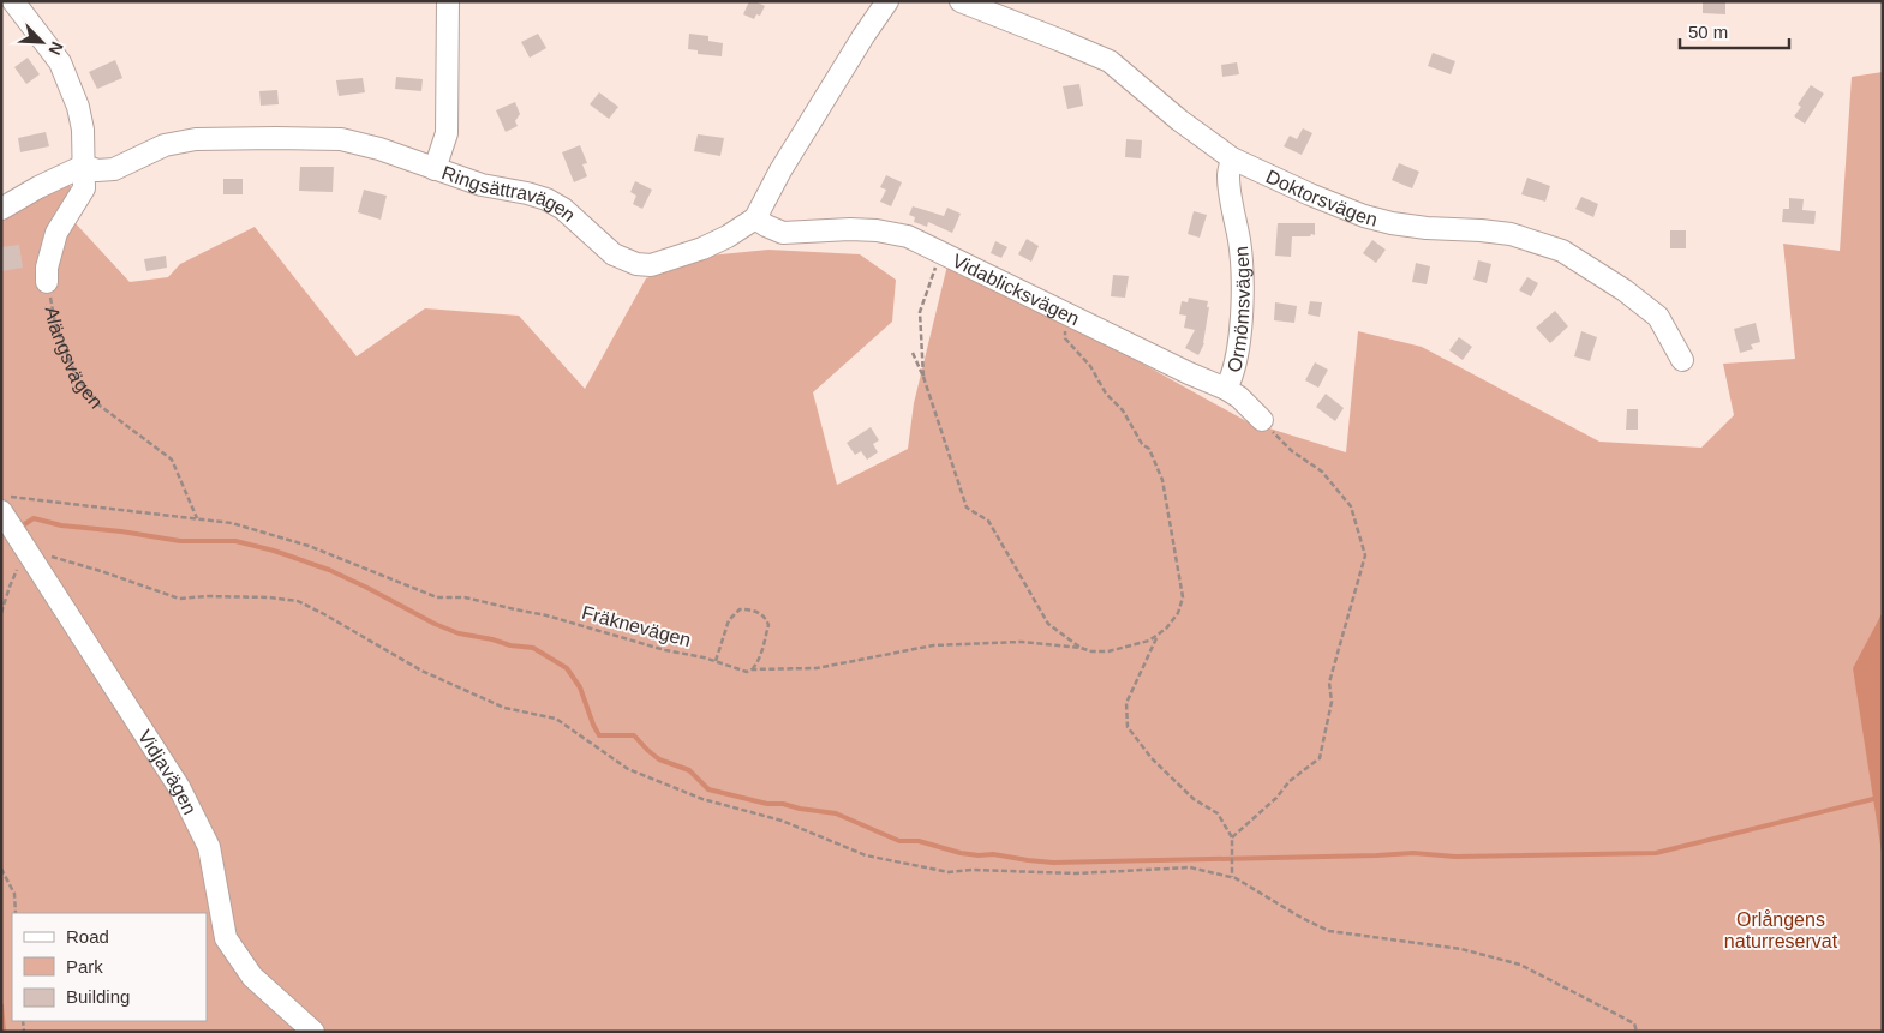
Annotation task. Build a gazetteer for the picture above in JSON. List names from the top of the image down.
{
  "streets": {
    "street": [
      "Doktorsvägen",
      "Ringsättravägen",
      "Vidablicksvägen",
      "Ormömsvägen",
      "Alängsvägen",
      "Vidjavägen"
    ],
    "path": ["Fräknevägen"]
  },
  "crossings": [
    ["Doktorsvägen", "Ormömsvägen"],
    ["Ringsättravägen", "Vidablicksvägen"],
    ["Ringsättravägen", "Alängsvägen"],
    ["Vidablicksvägen", "Ormömsvägen"],
    ["Alängsvägen", "Fräknevägen"]
  ],
  "parks": ["Orlångens naturreservat"],
  "legend": ["Road", "Park", "Building"],
  "scale_bar": "50 m",
  "north": "bottom right"
}
